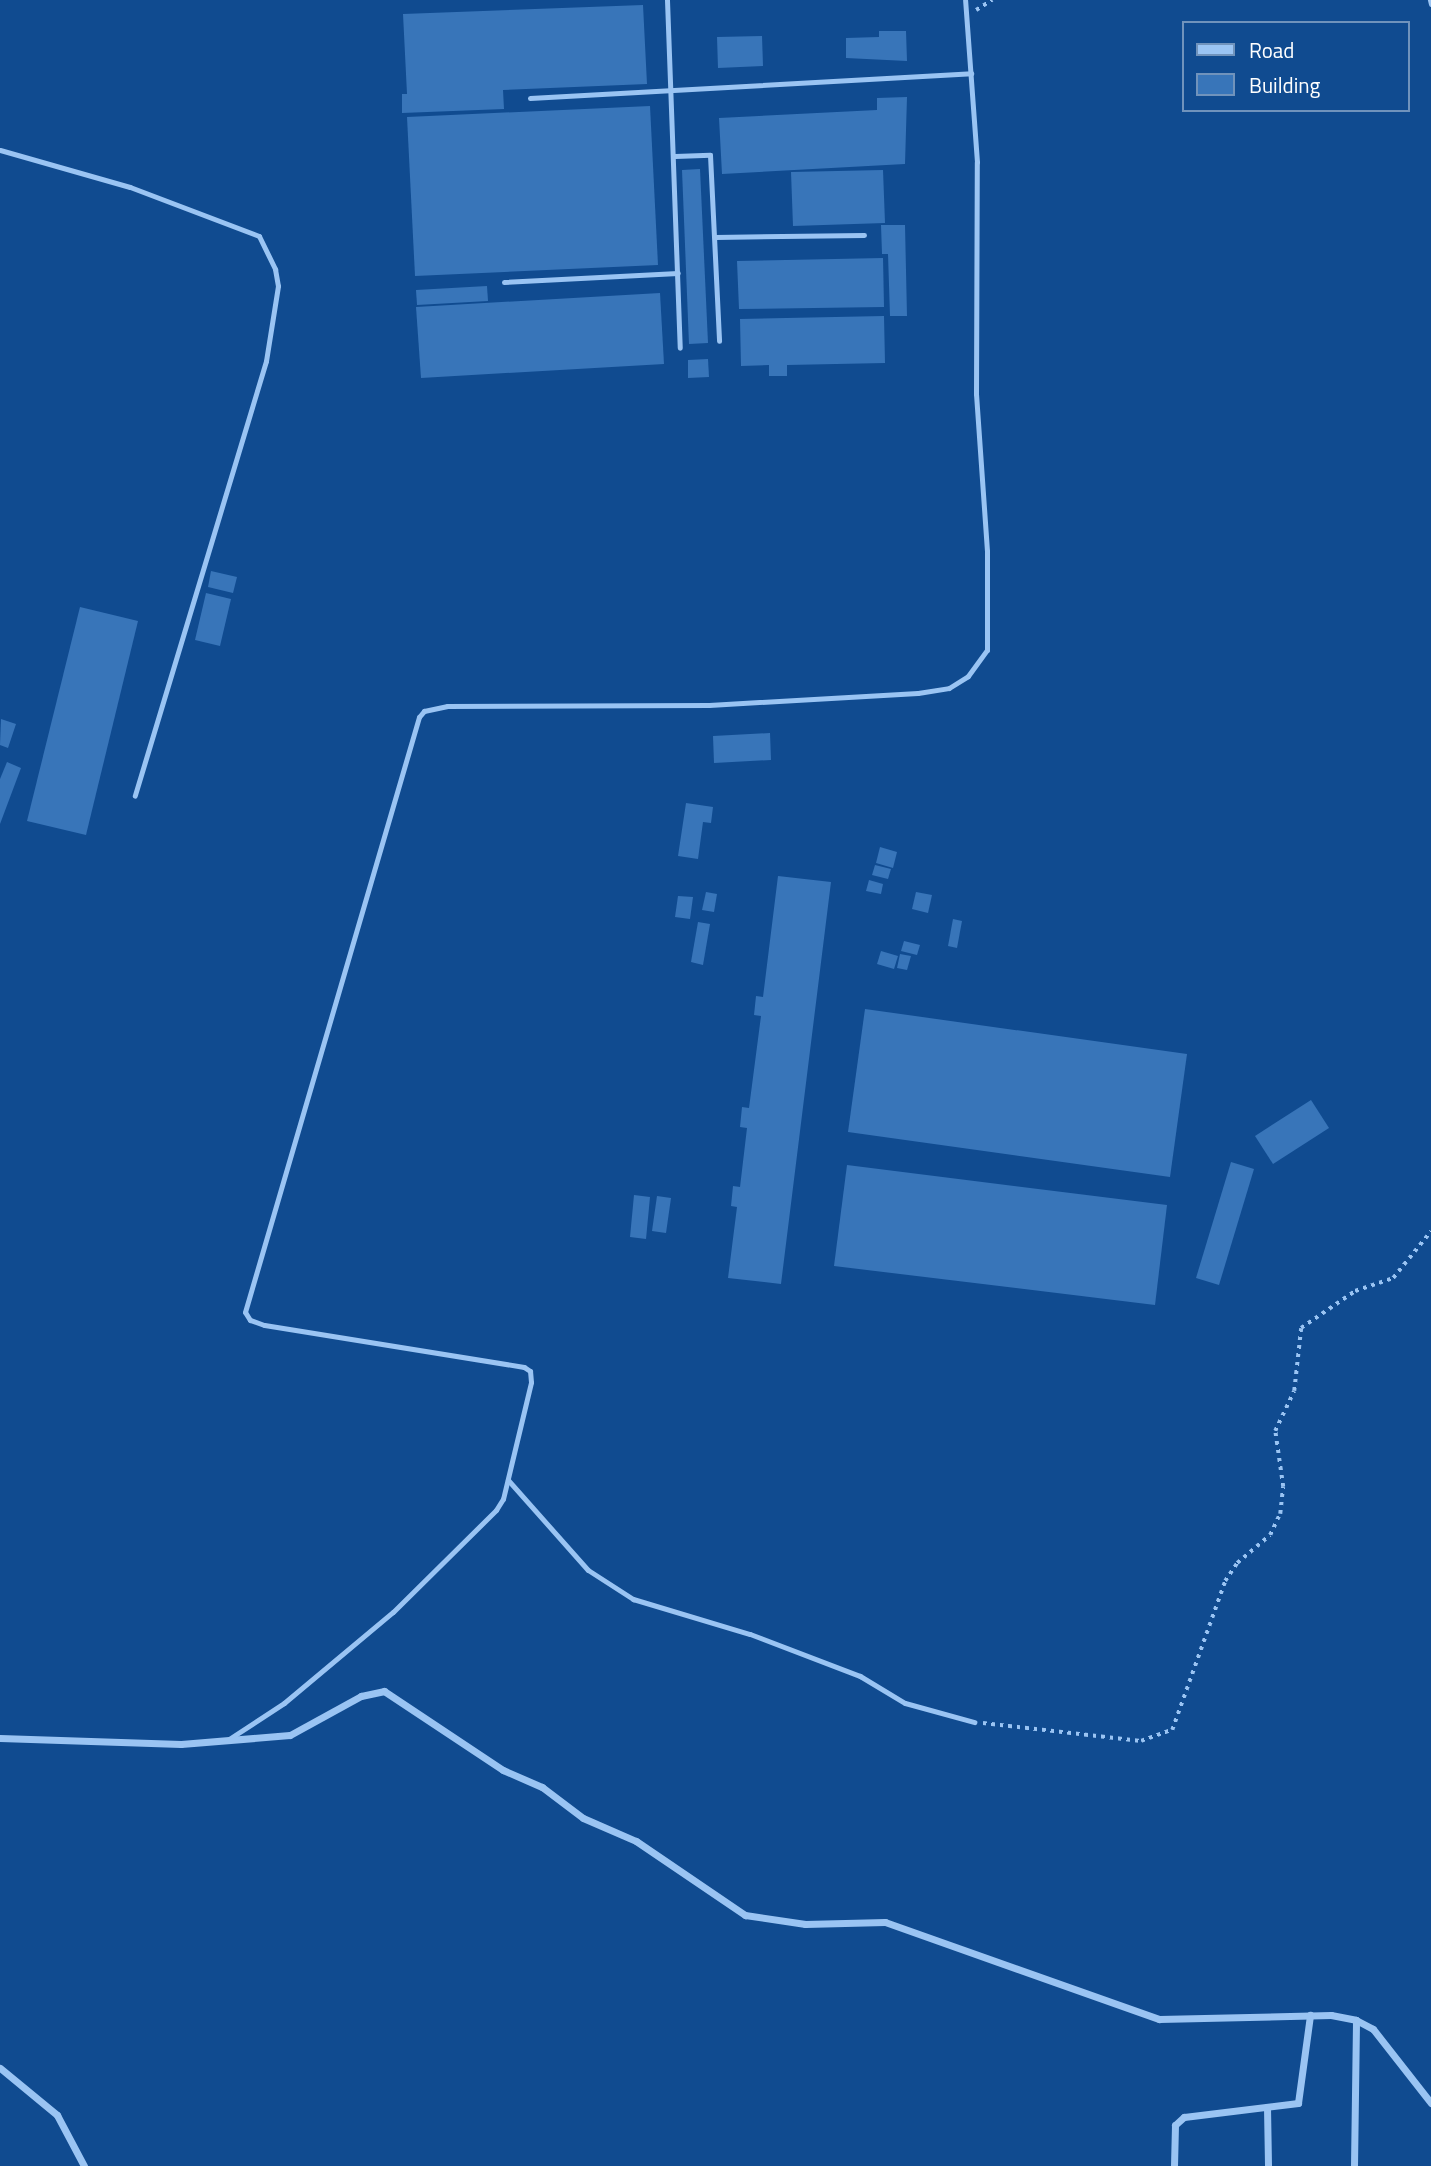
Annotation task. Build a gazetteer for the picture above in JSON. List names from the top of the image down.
{
  "legend": ["Road", "Building"]
}
